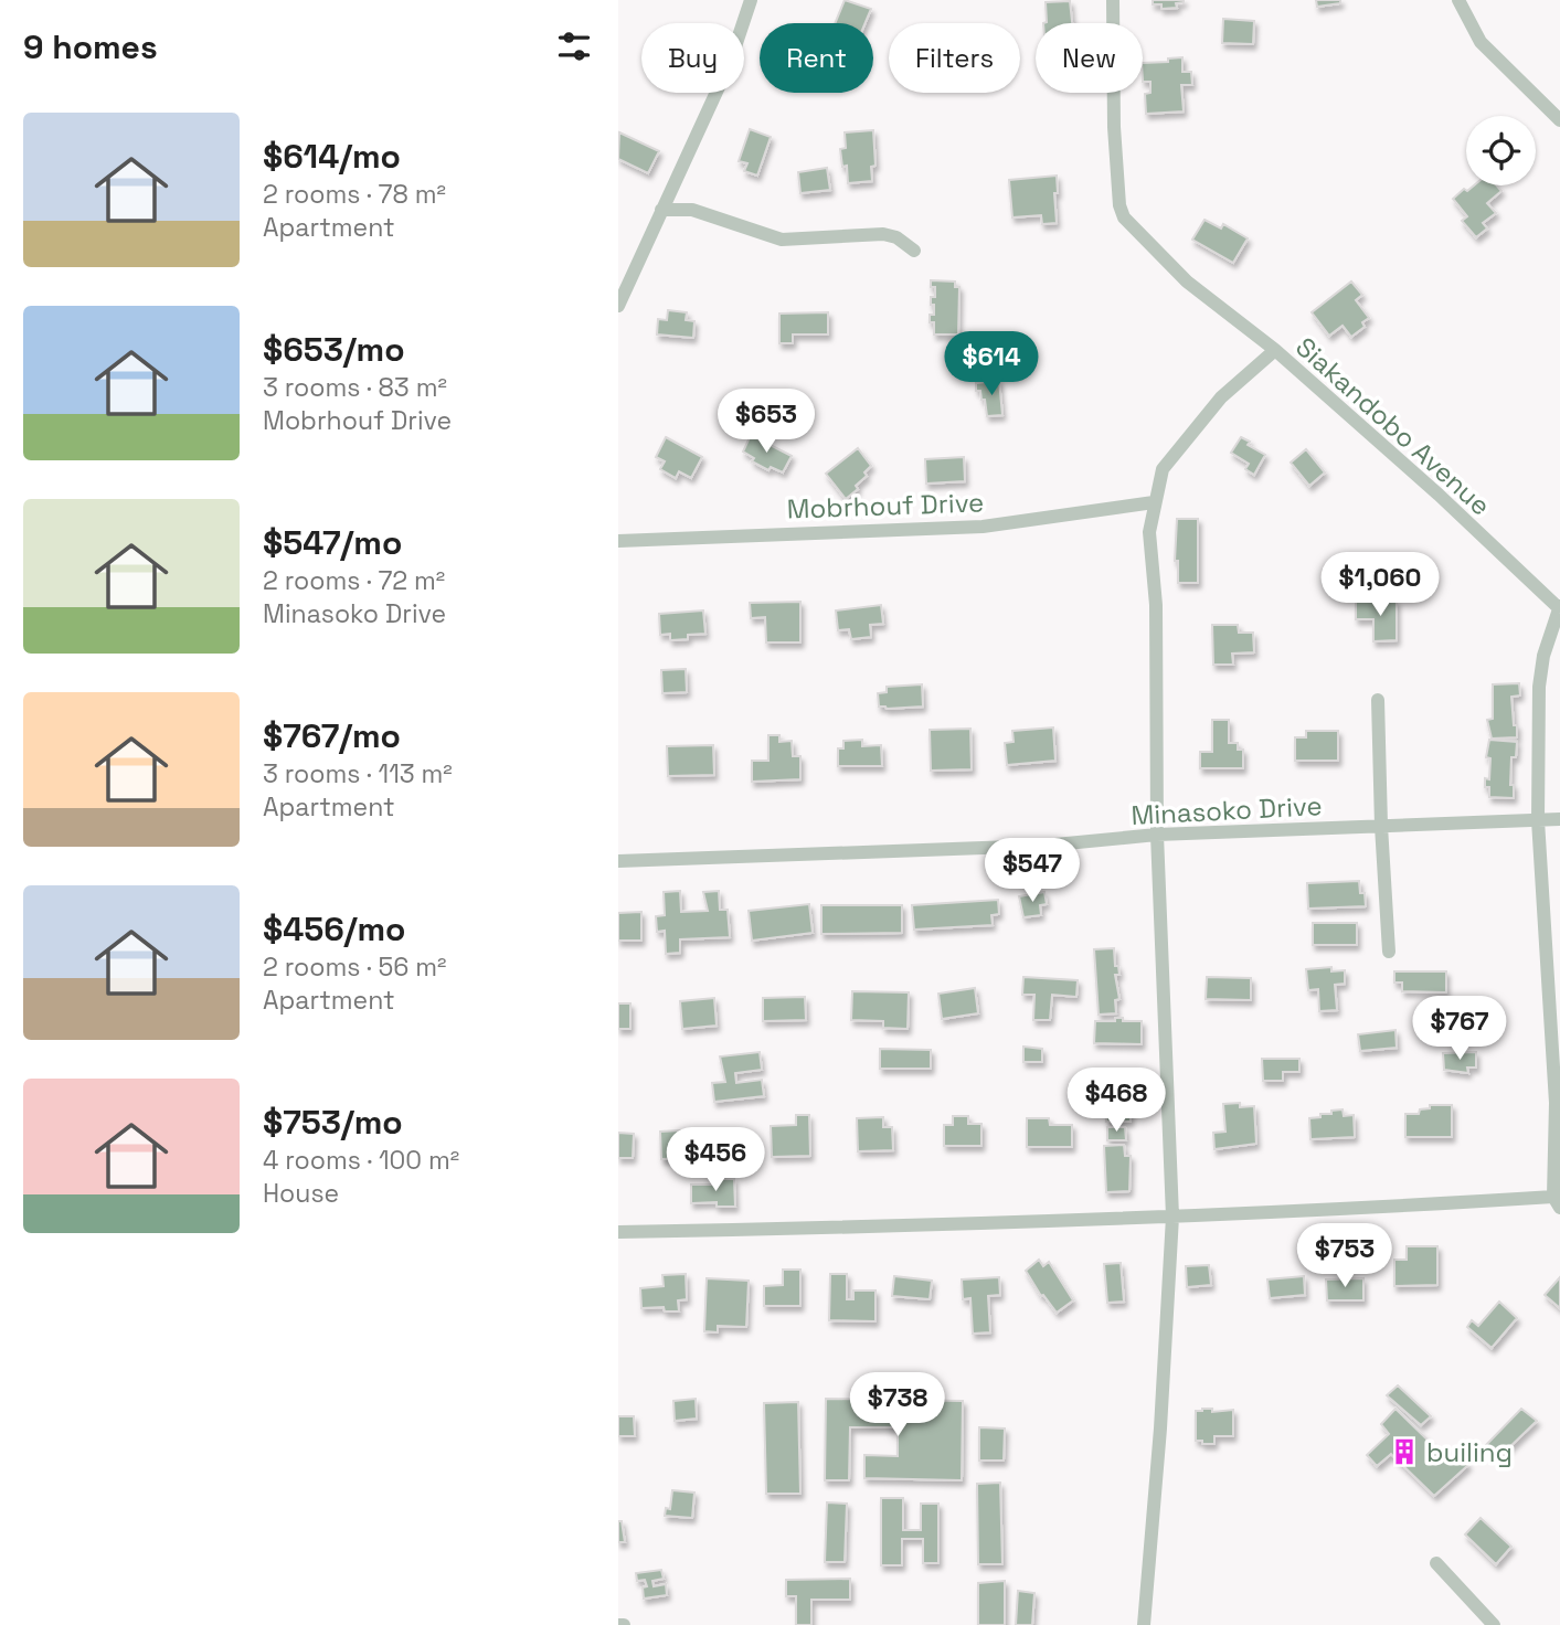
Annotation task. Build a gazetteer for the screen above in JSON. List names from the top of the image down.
{
  "streets": {
    "street": ["Siakandobo Avenue", "Mobrhouf Drive", "Minasoko Drive"]
  },
  "crossings": [
    ["Siakandobo Avenue", "Mobrhouf Drive"],
    ["Siakandobo Avenue", "Minasoko Drive"]
  ],
  "places": {
    "building": ["builing"]
  },
  "page": {
    "heading": "9 homes",
    "chip": [
      "Buy",
      "Rent",
      "Filters",
      "New"
    ],
    "list": [
      {
        "name": "$614/mo",
        "note": "2 rooms · 78 m² · Apartment"
      },
      {
        "name": "$653/mo",
        "note": "3 rooms · 83 m² · Mobrhouf Drive"
      },
      {
        "name": "$547/mo",
        "note": "2 rooms · 72 m² · Minasoko Drive"
      },
      {
        "name": "$767/mo",
        "note": "3 rooms · 113 m² · Apartment"
      },
      {
        "name": "$456/mo",
        "note": "2 rooms · 56 m² · Apartment"
      },
      {
        "name": "$753/mo",
        "note": "4 rooms · 100 m² · House"
      }
    ],
    "price": [
      "$614",
      "$653",
      "$1,060",
      "$547",
      "$767",
      "$468",
      "$456",
      "$753",
      "$738"
    ]
  }
}
